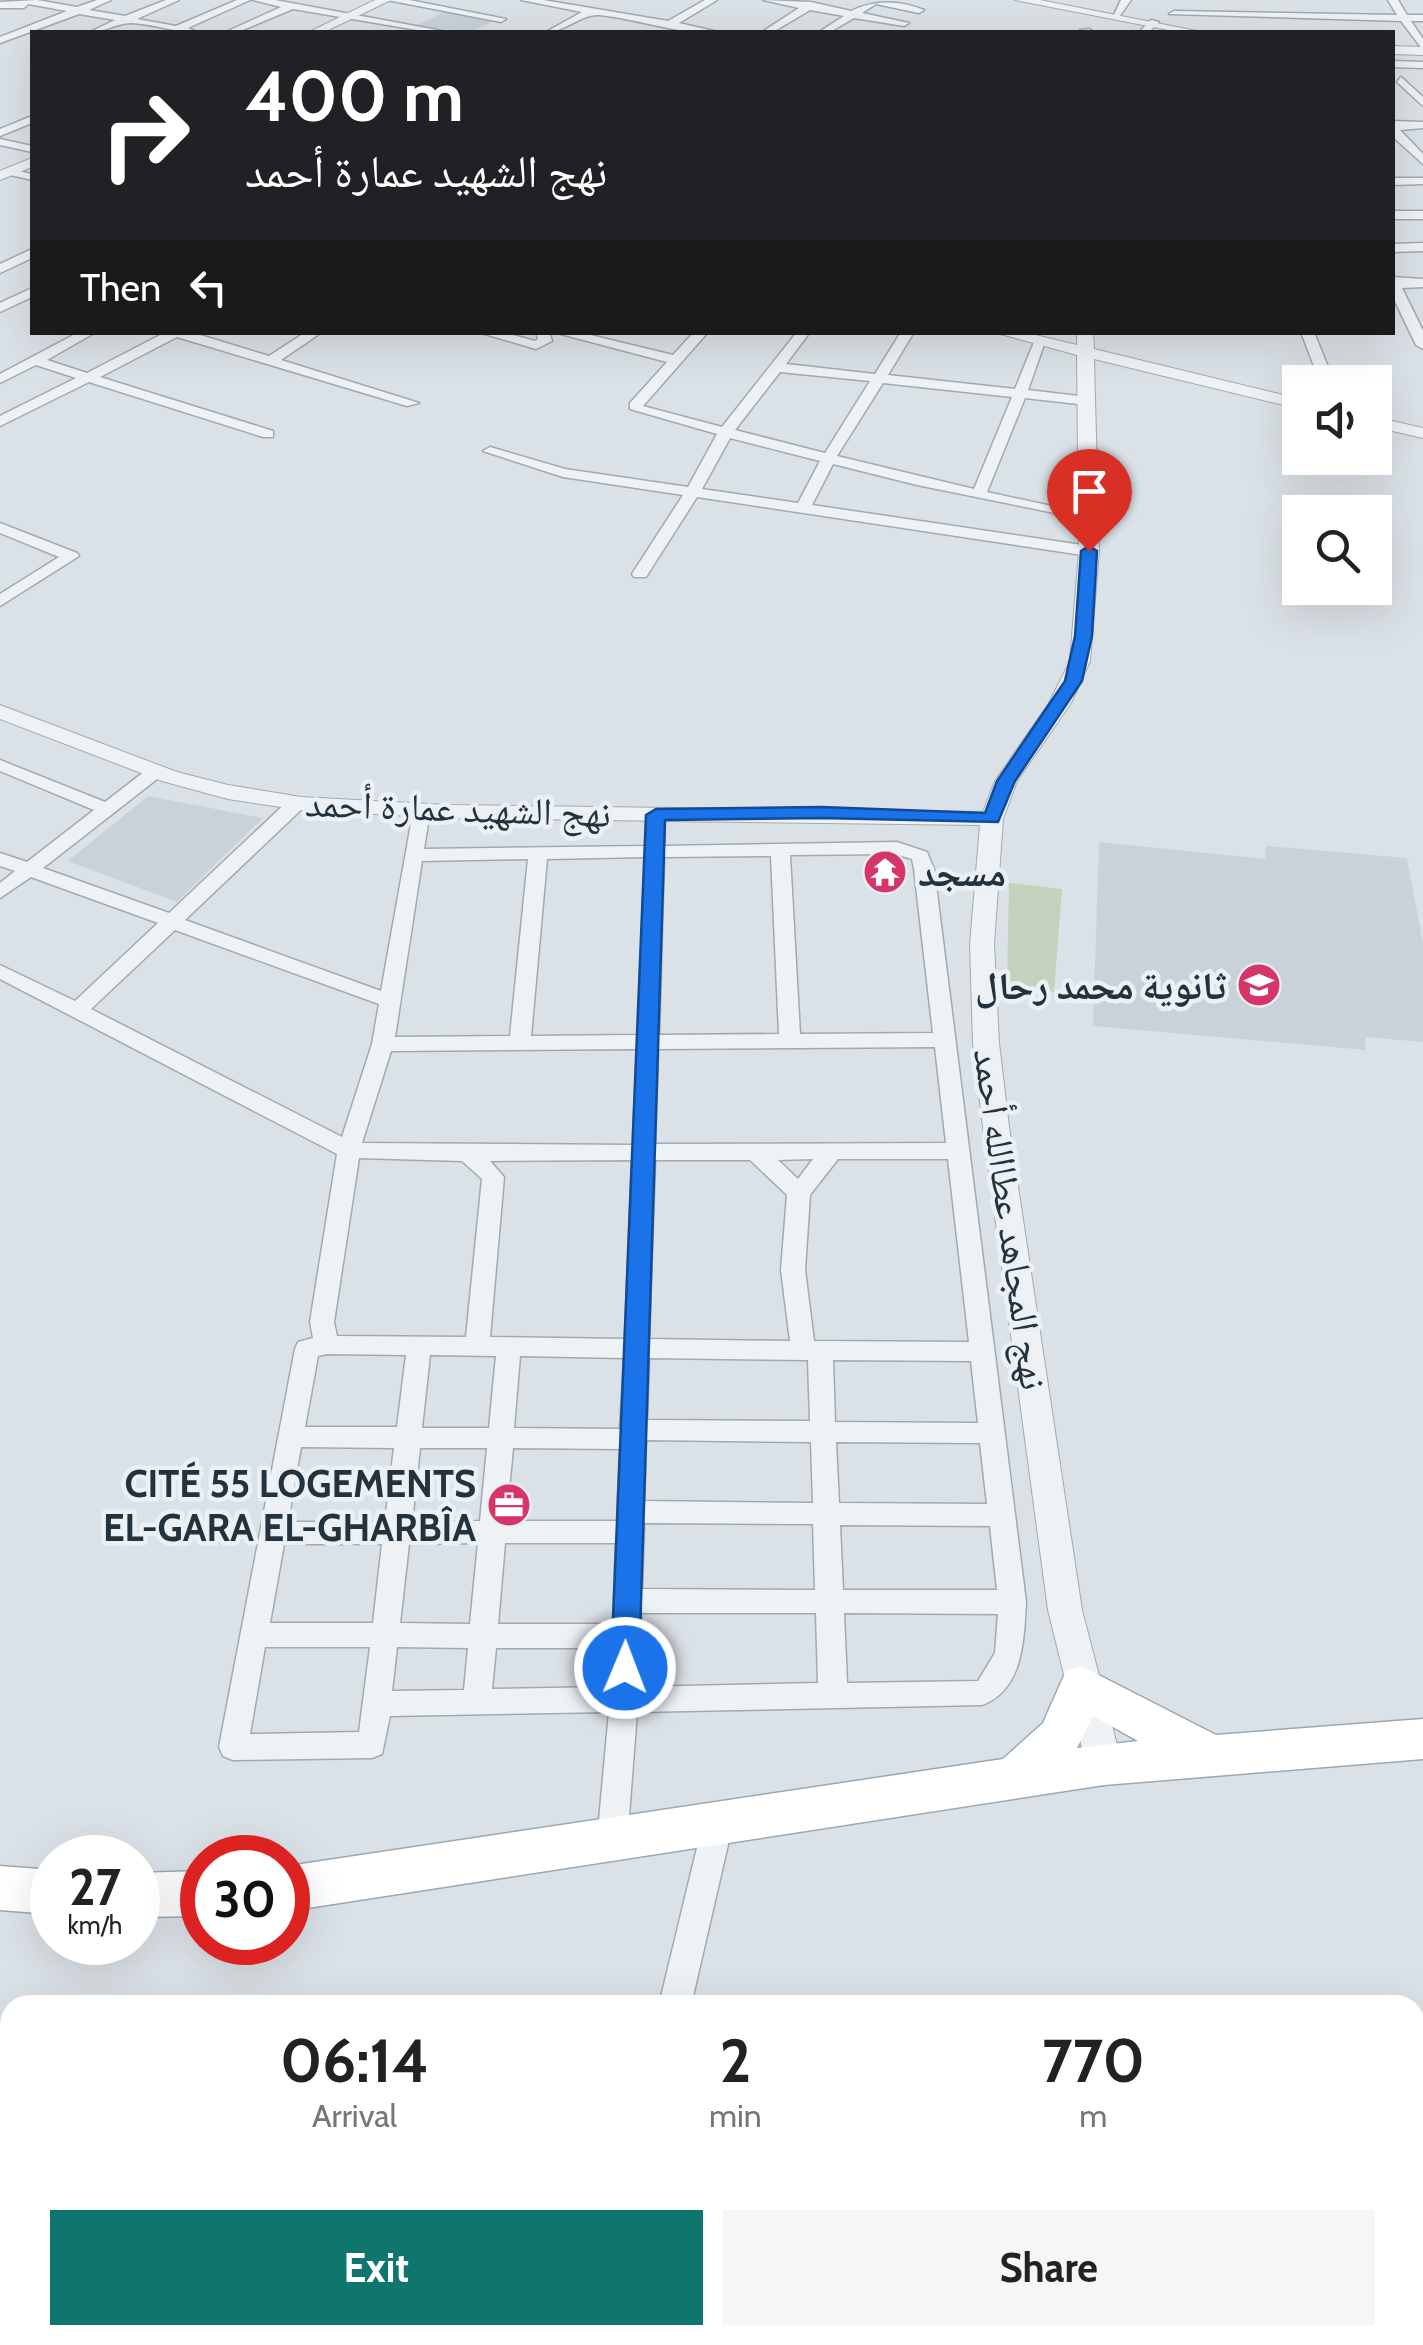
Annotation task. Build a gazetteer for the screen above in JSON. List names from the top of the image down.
{
  "streets": {
    "street": ["نهج الشهيد عمارة أحمد", "نهج المجاهد عطاالله أحمد"]
  },
  "crossings": [
    ["نهج الشهيد عمارة أحمد", "نهج المجاهد عطاالله أحمد"]
  ],
  "places": {
    "temple": ["مسجد"],
    "school or university": ["ثانوية محمد رحال"],
    "office": ["CITÉ 55 LOGEMENTS EL-GARA EL-GHARBÎA"]
  },
  "page": {
    "turn": ["400 m", "نهج الشهيد عمارة أحمد"],
    "then": "Then",
    "speed": "27 km/h",
    "limit": "30",
    "eta": [
      "06:14",
      "Arrival",
      "2",
      "min",
      "770",
      "m"
    ],
    "buttons": ["Exit", "Share"]
  }
}
